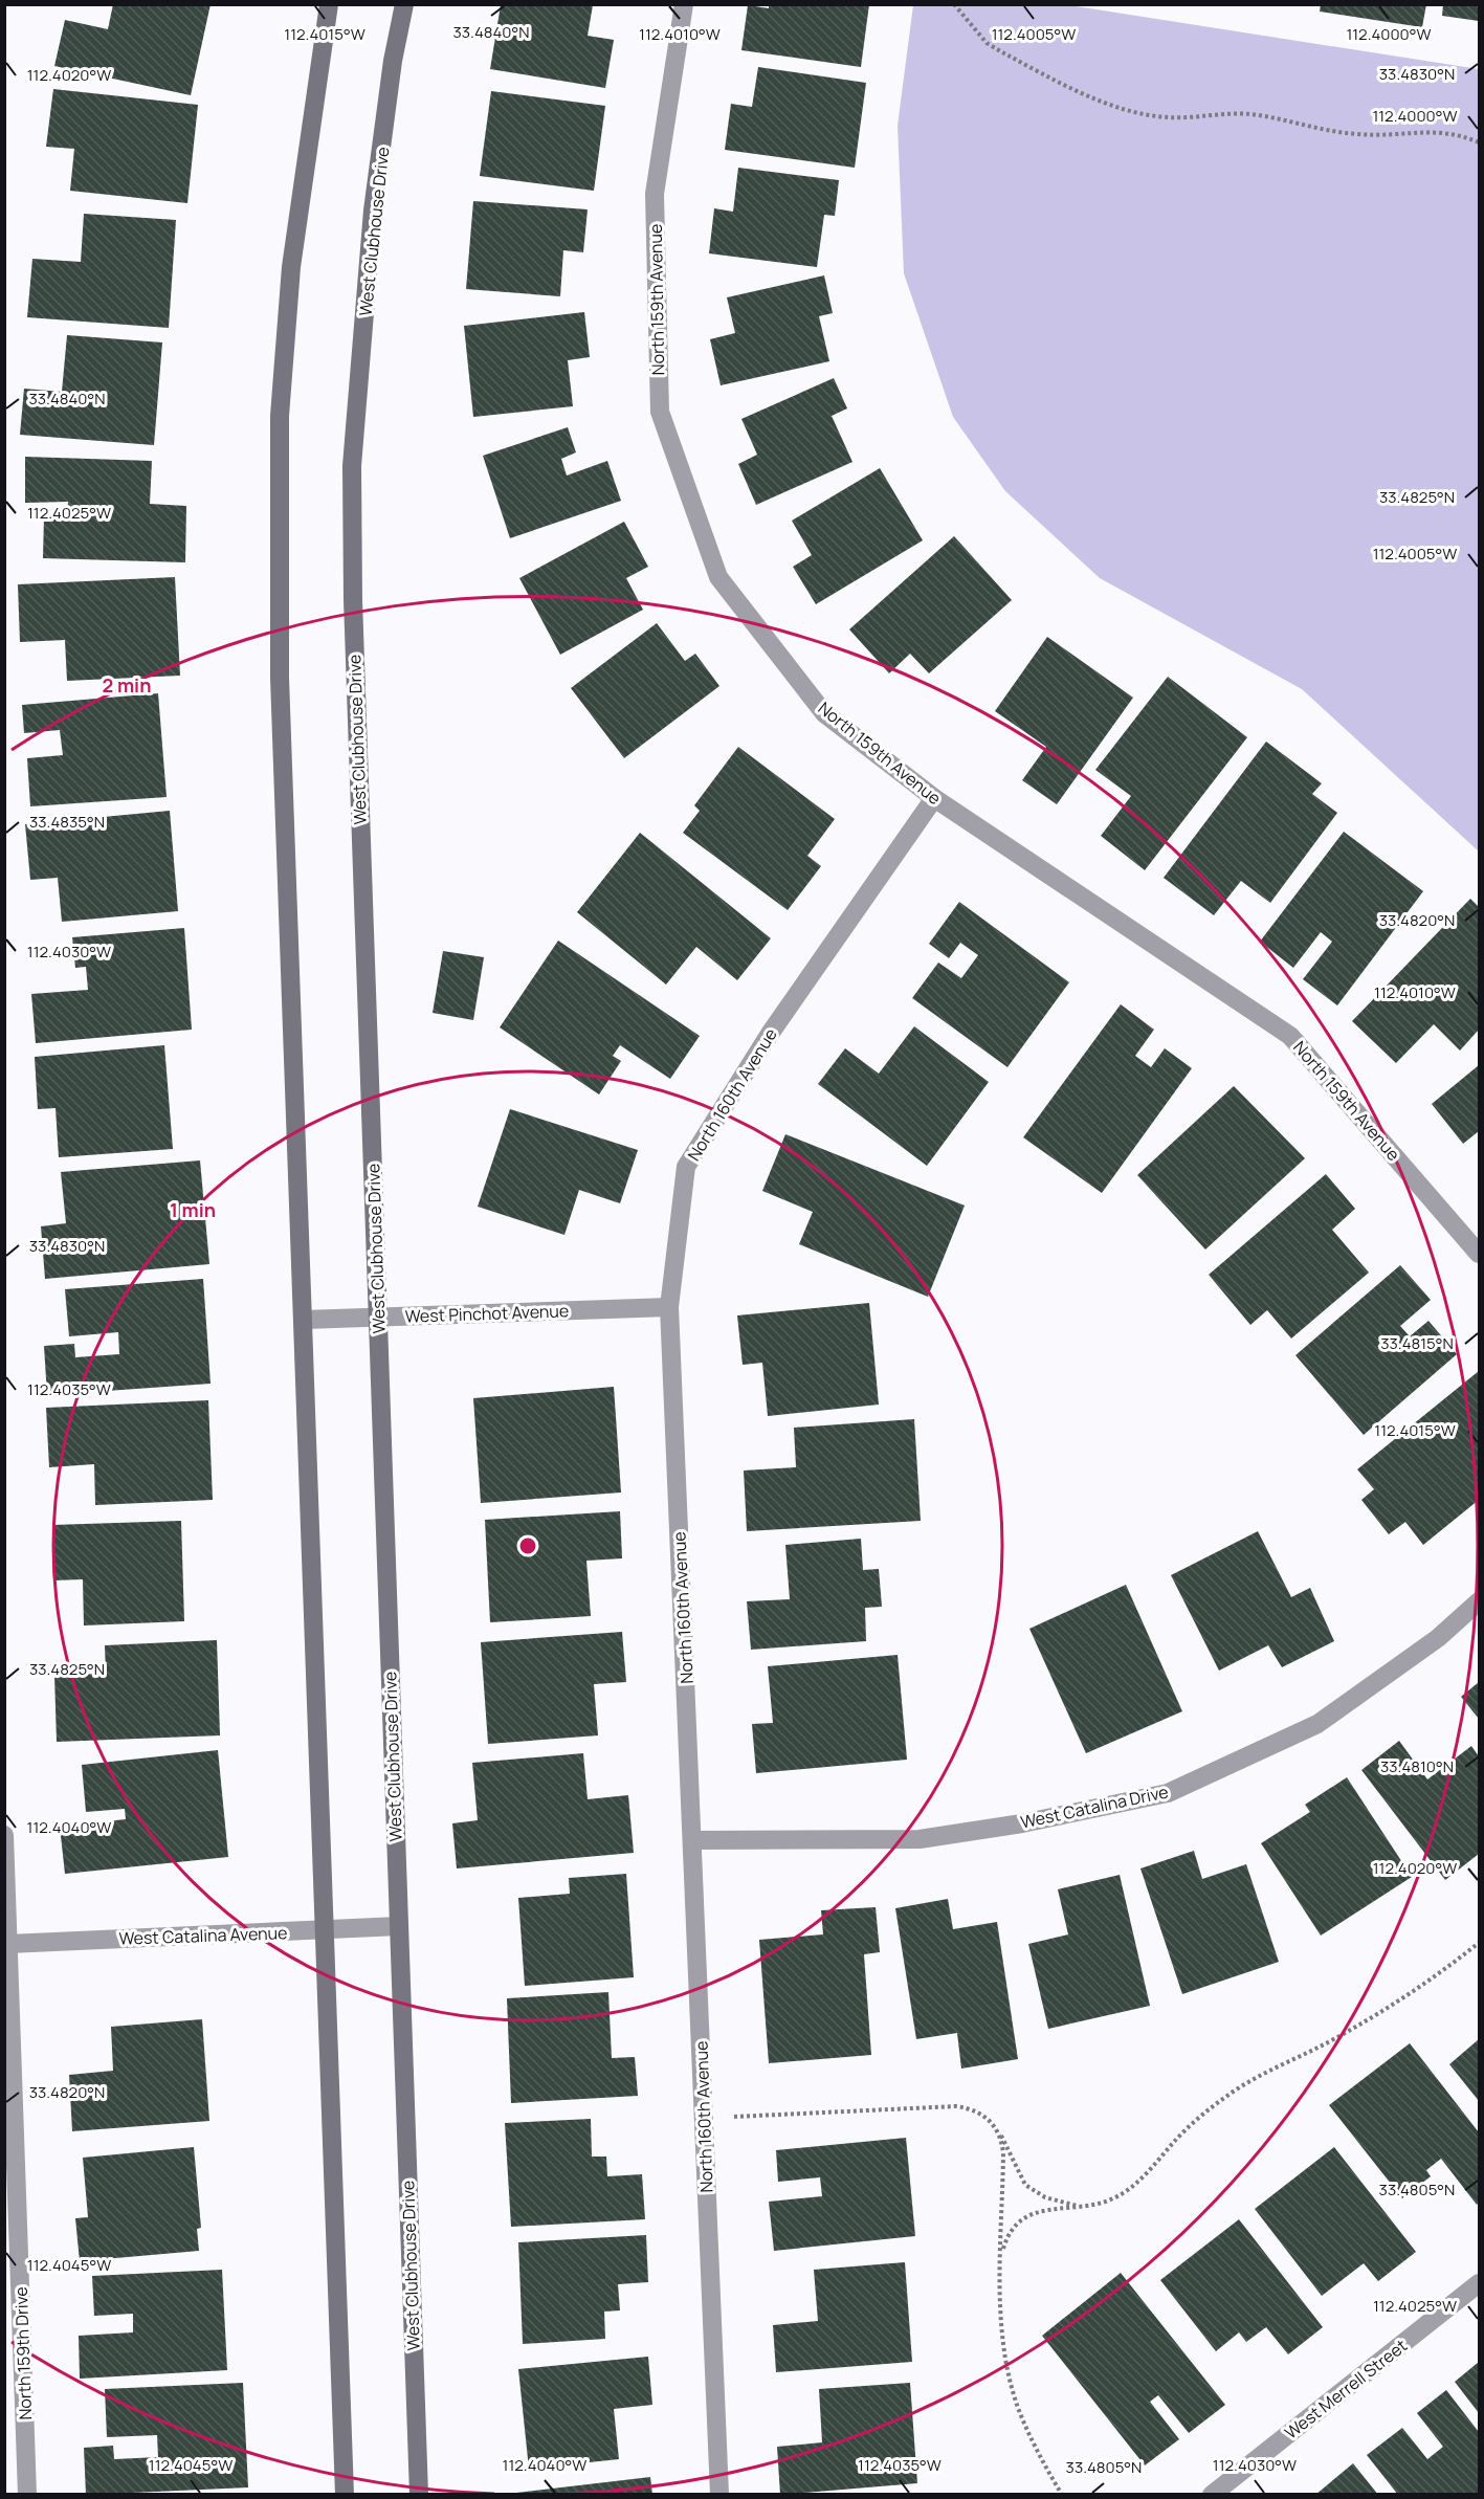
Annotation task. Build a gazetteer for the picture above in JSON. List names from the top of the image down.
{
  "streets": {
    "street": [
      "West Clubhouse Drive",
      "North 159th Avenue",
      "North 160th Avenue",
      "West Pinchot Avenue",
      "West Catalina Drive",
      "West Catalina Avenue",
      "North 159th Drive",
      "West Merrell Street"
    ]
  },
  "crossings": [
    ["West Clubhouse Drive", "West Pinchot Avenue"],
    ["West Clubhouse Drive", "West Catalina Avenue"],
    ["North 159th Avenue", "North 160th Avenue"],
    ["North 160th Avenue", "West Pinchot Avenue"],
    ["North 160th Avenue", "West Catalina Drive"],
    ["West Catalina Avenue", "North 159th Drive"]
  ],
  "coordinates": [
    "33.4840°N",
    "112.4015°W",
    "112.4005°W",
    "112.4010°W",
    "112.4000°W",
    "33.4830°N",
    "112.4020°W",
    "33.4825°N",
    "112.4025°W",
    "33.4835°N",
    "33.4820°N",
    "112.4030°W",
    "33.4815°N",
    "112.4035°W",
    "33.4810°N",
    "112.4040°W",
    "33.4805°N",
    "112.4045°W"
  ],
  "rings": ["2 min", "1 min"]
}
